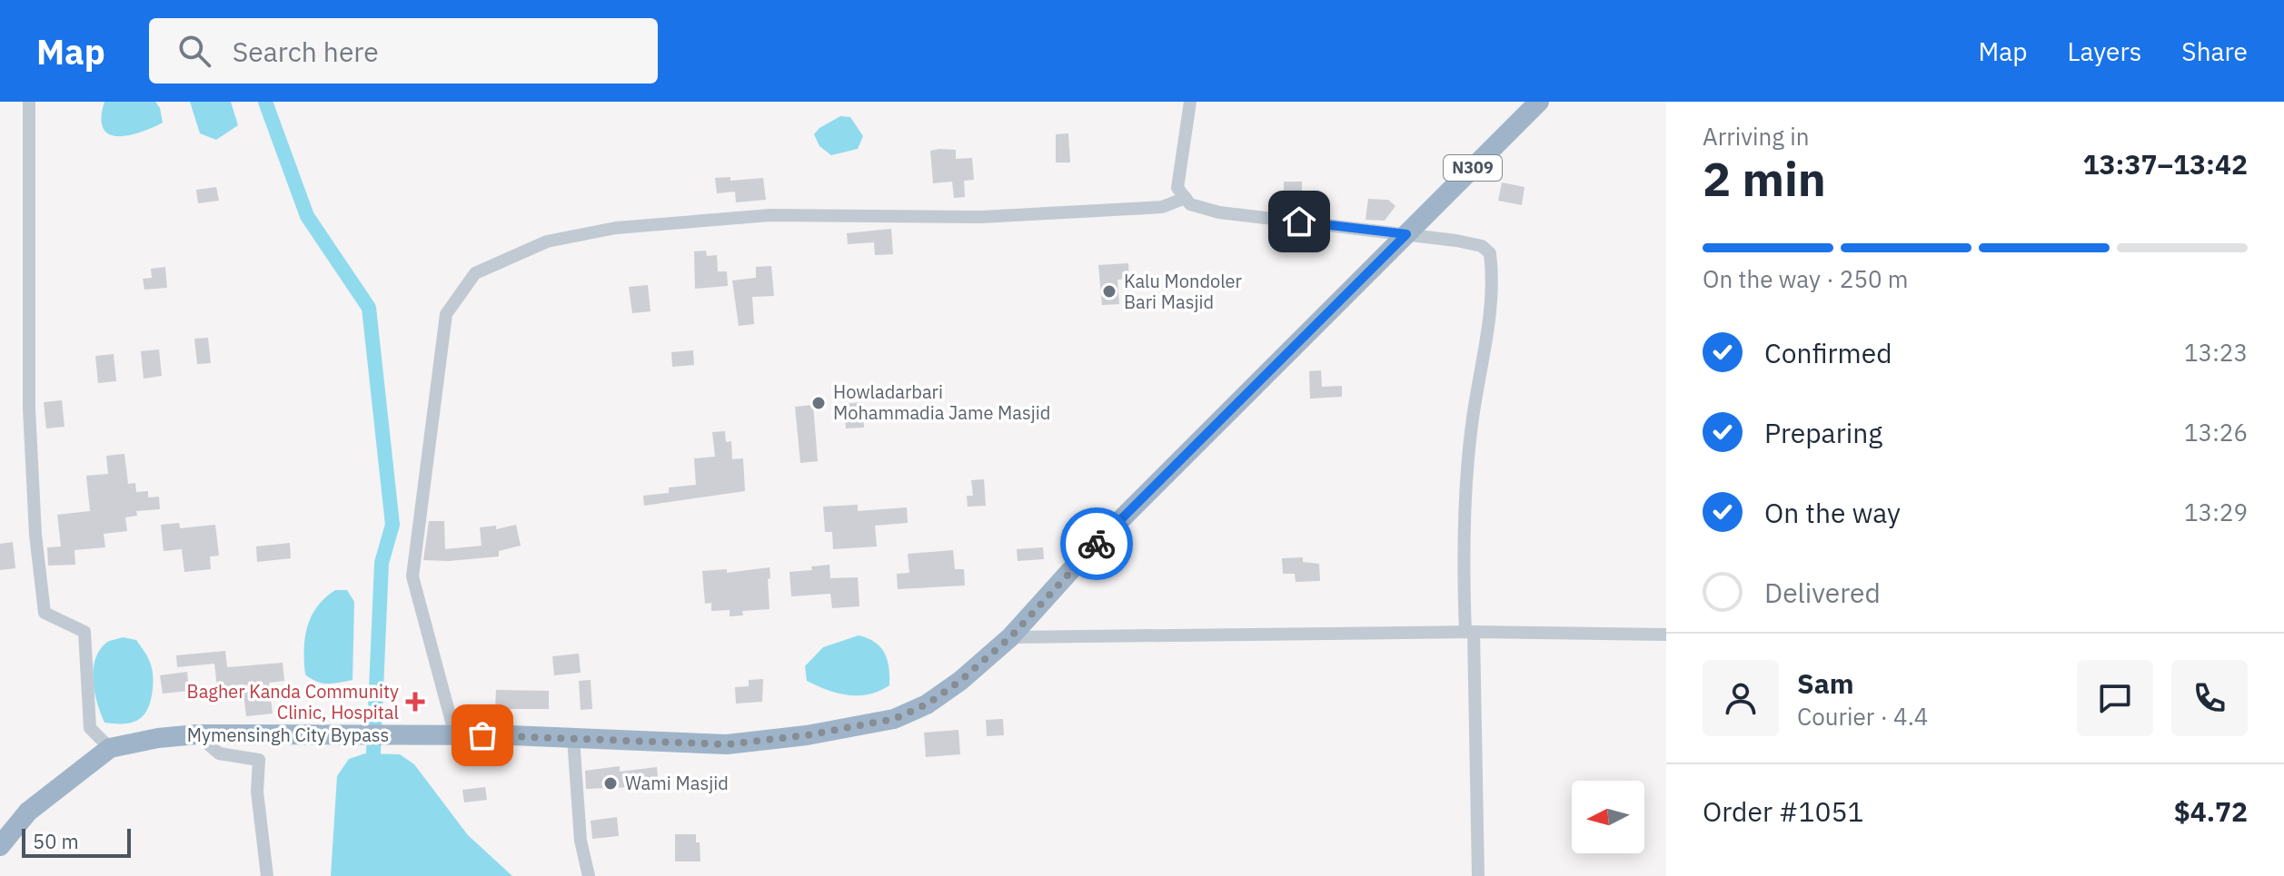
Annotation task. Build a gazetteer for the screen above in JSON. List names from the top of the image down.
{
  "streets": {
    "highway": ["N309", "Mymensingh City Bypass"]
  },
  "places": {
    "other": ["Kalu Mondoler Bari Masjid", "Howladarbari Mohammadia Jame Masjid", "Wami Masjid"],
    "health": ["Bagher Kanda Community Clinic, Hospital"]
  },
  "scale_bar": "50 m",
  "north": "left",
  "page": {
    "header": "Map",
    "search": "Search here",
    "nav": ["Map", "Layers", "Share"],
    "heading": ["2 min", "Arriving in", "13:37–13:42"],
    "panel": [
      "Sam",
      "Courier · 4.4",
      "Order #1051",
      "$4.72"
    ],
    "bar": "On the way · 250 m",
    "list": [
      ["Confirmed", "13:23"],
      ["Preparing", "13:26"],
      ["On the way", "13:29"],
      "Delivered"
    ],
    "scale": "50 m"
  }
}
